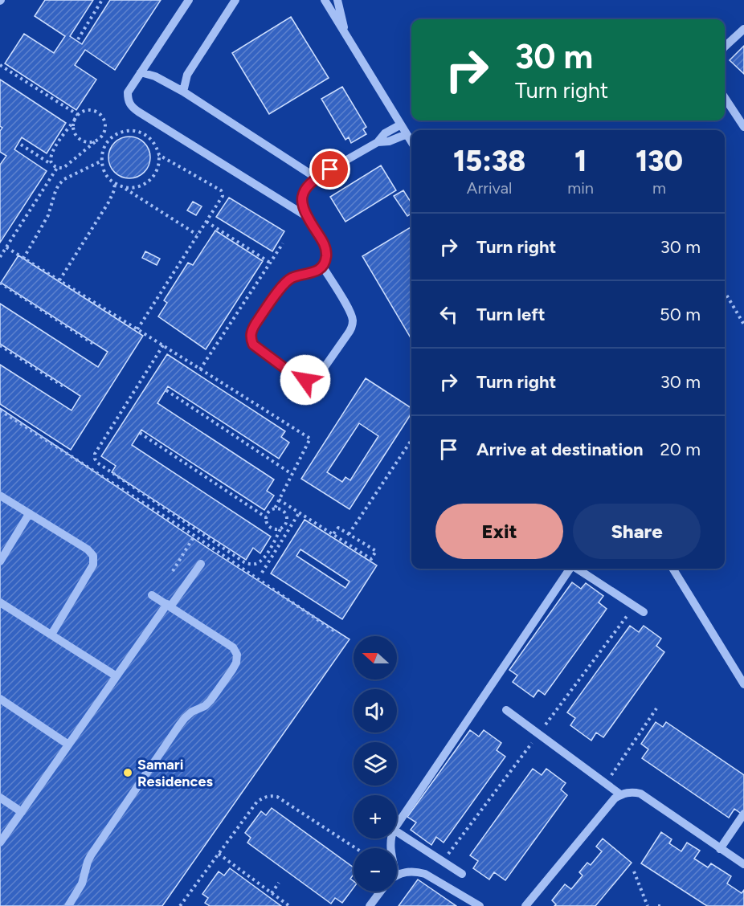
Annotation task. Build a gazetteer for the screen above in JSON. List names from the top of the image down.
{
  "places": ["Samari Residences"],
  "north": "left",
  "page": {
    "turn": ["30 m", "Turn right"],
    "eta": [
      "15:38",
      "Arrival",
      "1",
      "min",
      "130",
      "m"
    ],
    "list": [
      {
        "name": "Turn right",
        "value": "30 m"
      },
      {
        "name": "Turn left",
        "value": "50 m"
      },
      {
        "name": "Turn right",
        "value": "30 m"
      },
      {
        "name": "Arrive at destination",
        "value": "20 m"
      }
    ],
    "buttons": ["Exit", "Share"],
    "map_buttons": ["+", "−"]
  }
}
